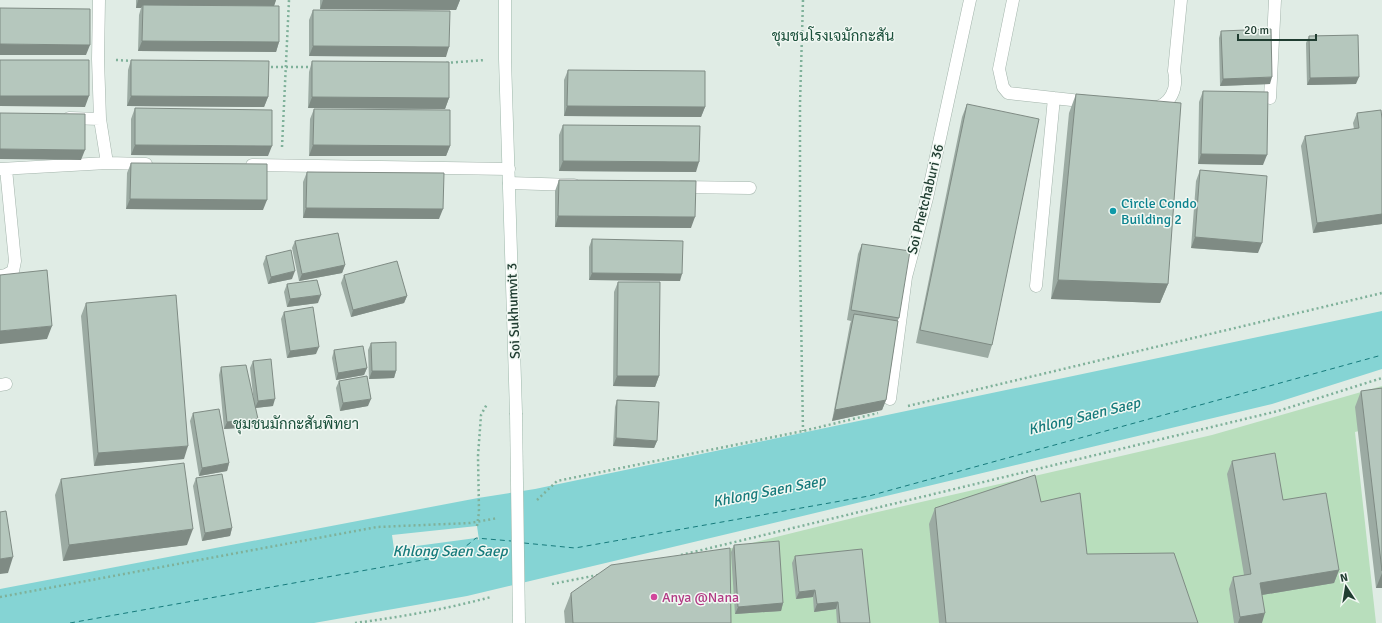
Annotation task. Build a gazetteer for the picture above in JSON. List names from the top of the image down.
{
  "streets": {
    "street": ["Soi Phetchaburi 36", "Soi Sukhumvit 3"]
  },
  "districts": ["ชุมชนโรงเจมักกะสัน", "ชุมชนมักกะสันพิทยา"],
  "water": ["Khlong Saen Saep"],
  "places": ["Circle Condo Building 2", "Anya @Nana"],
  "scale_bar": "20 m",
  "north": "top"
}
